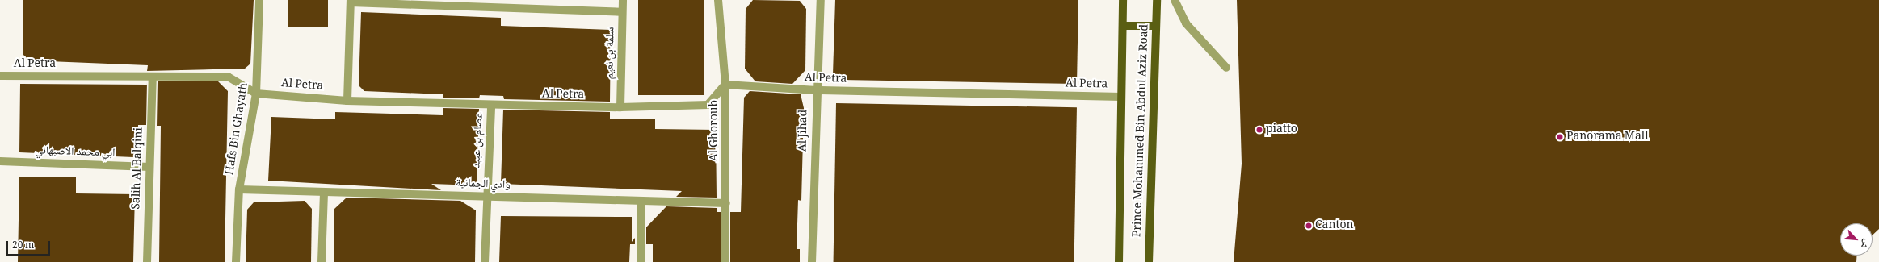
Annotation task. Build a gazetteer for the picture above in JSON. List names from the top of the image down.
{
  "streets": {
    "main road": ["Prince Mohammed Bin Abdul Aziz Road"],
    "street": [
      "سلمة بن نعيم",
      "Al Petra",
      "Hafs Bin Ghayath",
      "Al Ghoroub",
      "Al Jihad",
      "عصام بن عبيد",
      "ابي محمد الاصبهاني",
      "Salih Al Balqini",
      "وادي الجمانية"
    ]
  },
  "crossings": [
    ["سلمة بن نعيم", "Al Petra"],
    ["Al Petra", "Hafs Bin Ghayath"],
    ["Al Petra", "Al Ghoroub"],
    ["Al Petra", "Al Jihad"],
    ["Al Petra", "Prince Mohammed Bin Abdul Aziz Road"],
    ["Al Petra", "عصام بن عبيد"],
    ["Al Petra", "Salih Al Balqini"],
    ["Hafs Bin Ghayath", "وادي الجمانية"],
    ["Al Ghoroub", "وادي الجمانية"],
    ["عصام بن عبيد", "وادي الجمانية"],
    ["ابي محمد الاصبهاني", "Salih Al Balqini"]
  ],
  "places": ["piatto", "Panorama Mall", "Canton"],
  "scale_bar": "20 m",
  "north": "bottom right"
}
